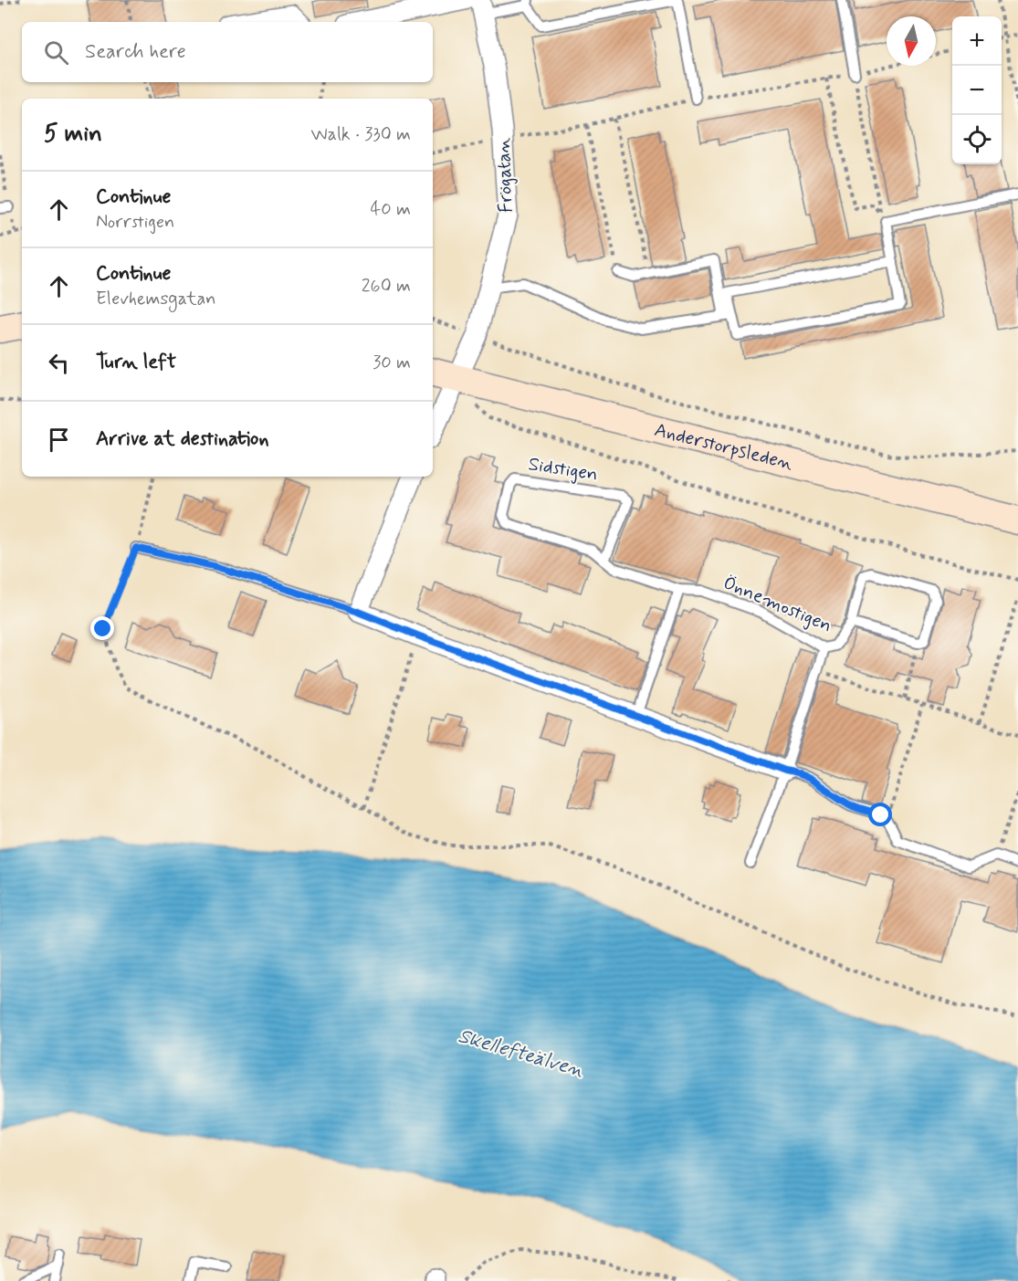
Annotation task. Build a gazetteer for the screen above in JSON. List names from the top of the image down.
{
  "streets": {
    "main road": ["Anderstorpsleden"],
    "street": ["Frögatan"],
    "lane": ["Sidstigen", "Önnemostigen"]
  },
  "crossings": [
    ["Frögatan", "Anderstorpsleden"],
    ["Sidstigen", "Önnemostigen"]
  ],
  "water": ["Skellefteälven"],
  "north": "bottom",
  "page": {
    "map_buttons": ["+", "−"],
    "search": "Search here",
    "heading": ["5 min", "Walk · 330 m"],
    "list": [
      ["Continue", "Norrstigen", "40 m"],
      ["Continue", "Elevhemsgatan", "260 m"],
      ["Turn left", "30 m"],
      "Arrive at destination"
    ]
  }
}
